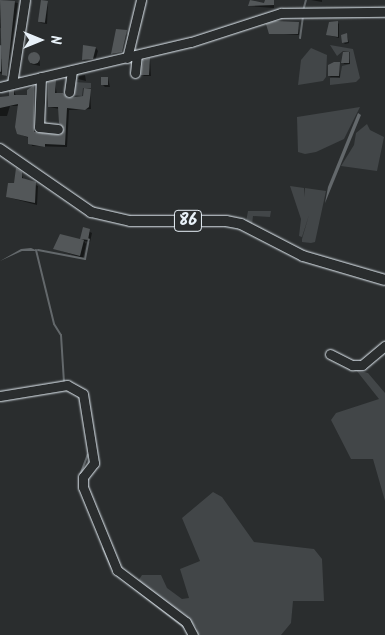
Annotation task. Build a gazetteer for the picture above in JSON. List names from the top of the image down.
{
  "streets": {
    "main road": ["86"]
  },
  "north": "right"
}
